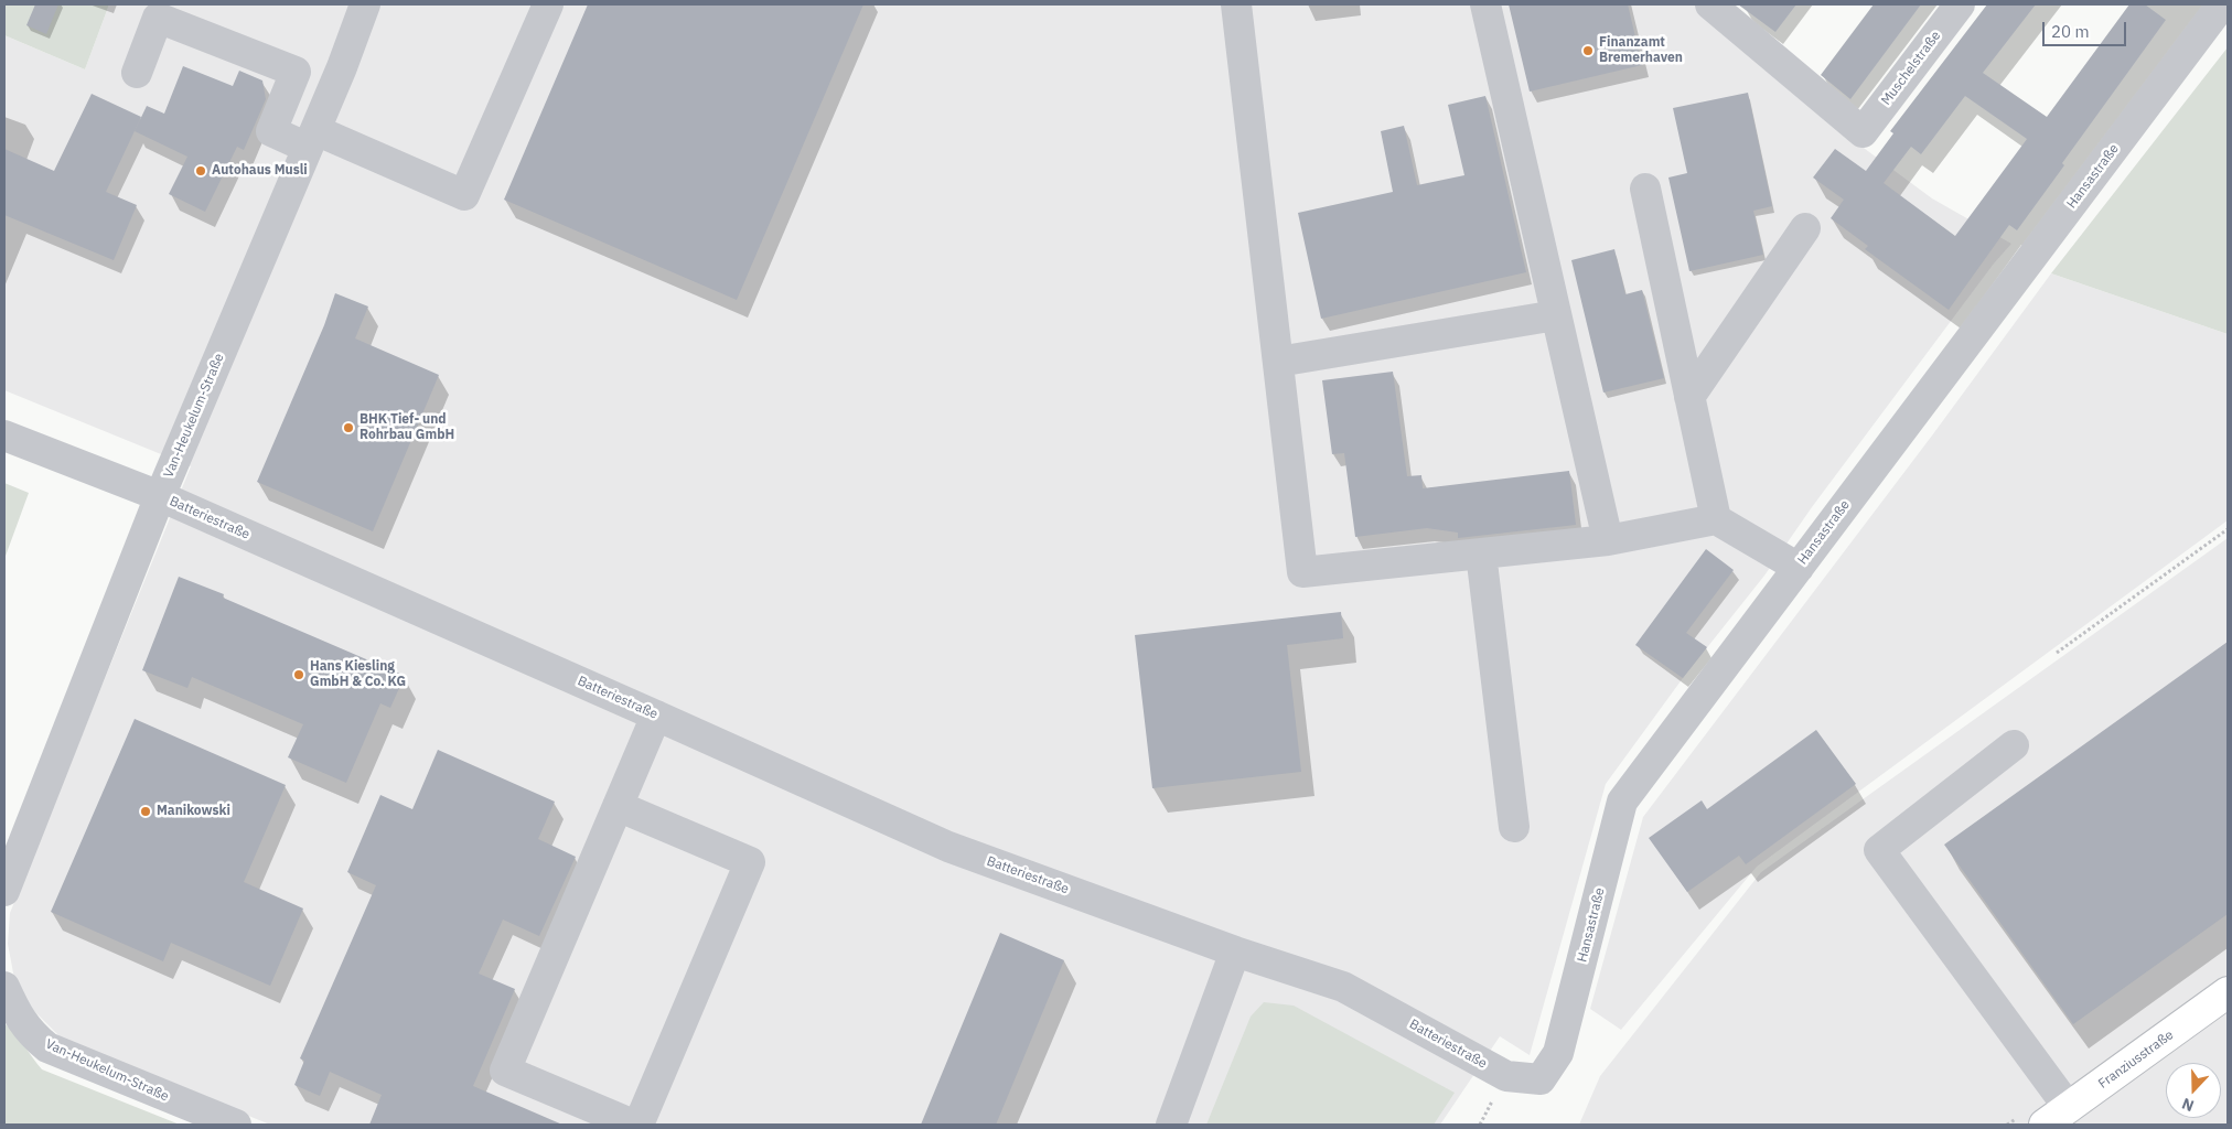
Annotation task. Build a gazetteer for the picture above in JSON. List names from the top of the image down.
{
  "streets": {
    "main road": ["Franziusstraße"],
    "street": [
      "Muschelstraße",
      "Hansastraße",
      "Van-Heukelum-Straße",
      "Batteriestraße"
    ]
  },
  "crossings": [
    ["Hansastraße", "Batteriestraße"],
    ["Van-Heukelum-Straße", "Batteriestraße"]
  ],
  "places": [
    "Finanzamt Bremerhaven",
    "Autohaus Musli",
    "BHK Tief- und Rohrbau GmbH",
    "Hans Kiesling GmbH & Co. KG",
    "Manikowski"
  ],
  "scale_bar": "20 m",
  "north": "bottom"
}
